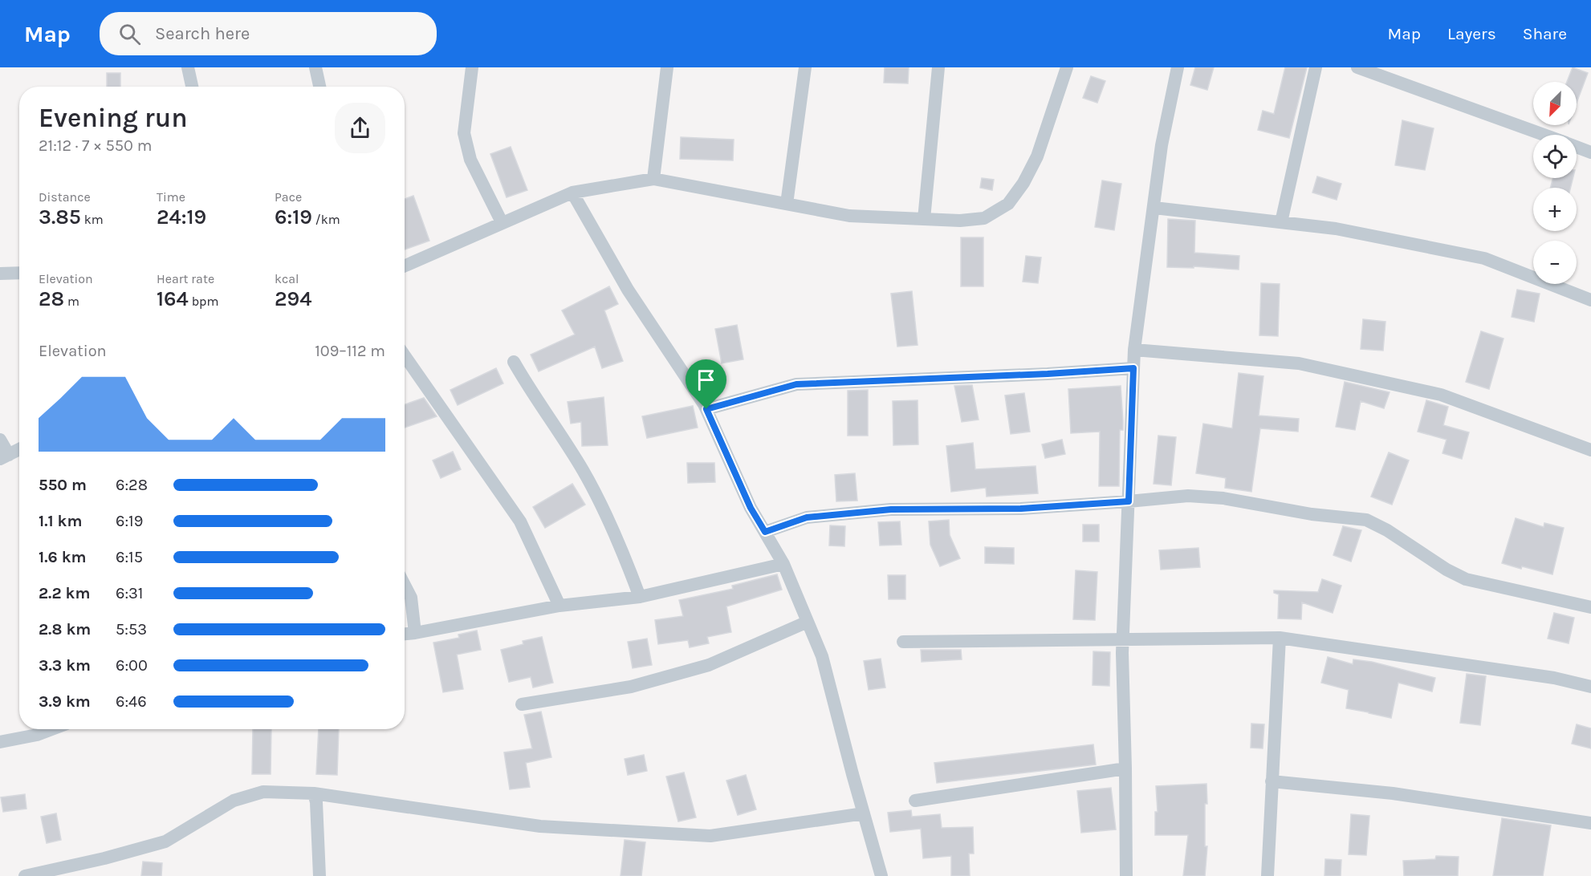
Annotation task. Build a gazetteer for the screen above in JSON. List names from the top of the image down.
{
  "north": "bottom left",
  "page": {
    "header": "Map",
    "search": "Search here",
    "nav": ["Map", "Layers", "Share"],
    "map_buttons": ["+", "−"],
    "heading": ["Evening run", "21:12 · 7 × 550 m"],
    "stats": [
      ["Distance", "3.85 km"],
      ["Time", "24:19"],
      ["Pace", "6:19 /km"],
      ["Elevation", "28 m"],
      ["Heart rate", "164 bpm"],
      ["kcal", "294"]
    ],
    "chart": ["Elevation", "109–112 m"],
    "list": [
      {
        "name": "550 m",
        "note": "6:28"
      },
      {
        "name": "1.1 km",
        "note": "6:19"
      },
      {
        "name": "1.6 km",
        "note": "6:15"
      },
      {
        "name": "2.2 km",
        "note": "6:31"
      },
      {
        "name": "2.8 km",
        "note": "5:53"
      },
      {
        "name": "3.3 km",
        "note": "6:00"
      },
      {
        "name": "3.9 km",
        "note": "6:46"
      }
    ]
  }
}
